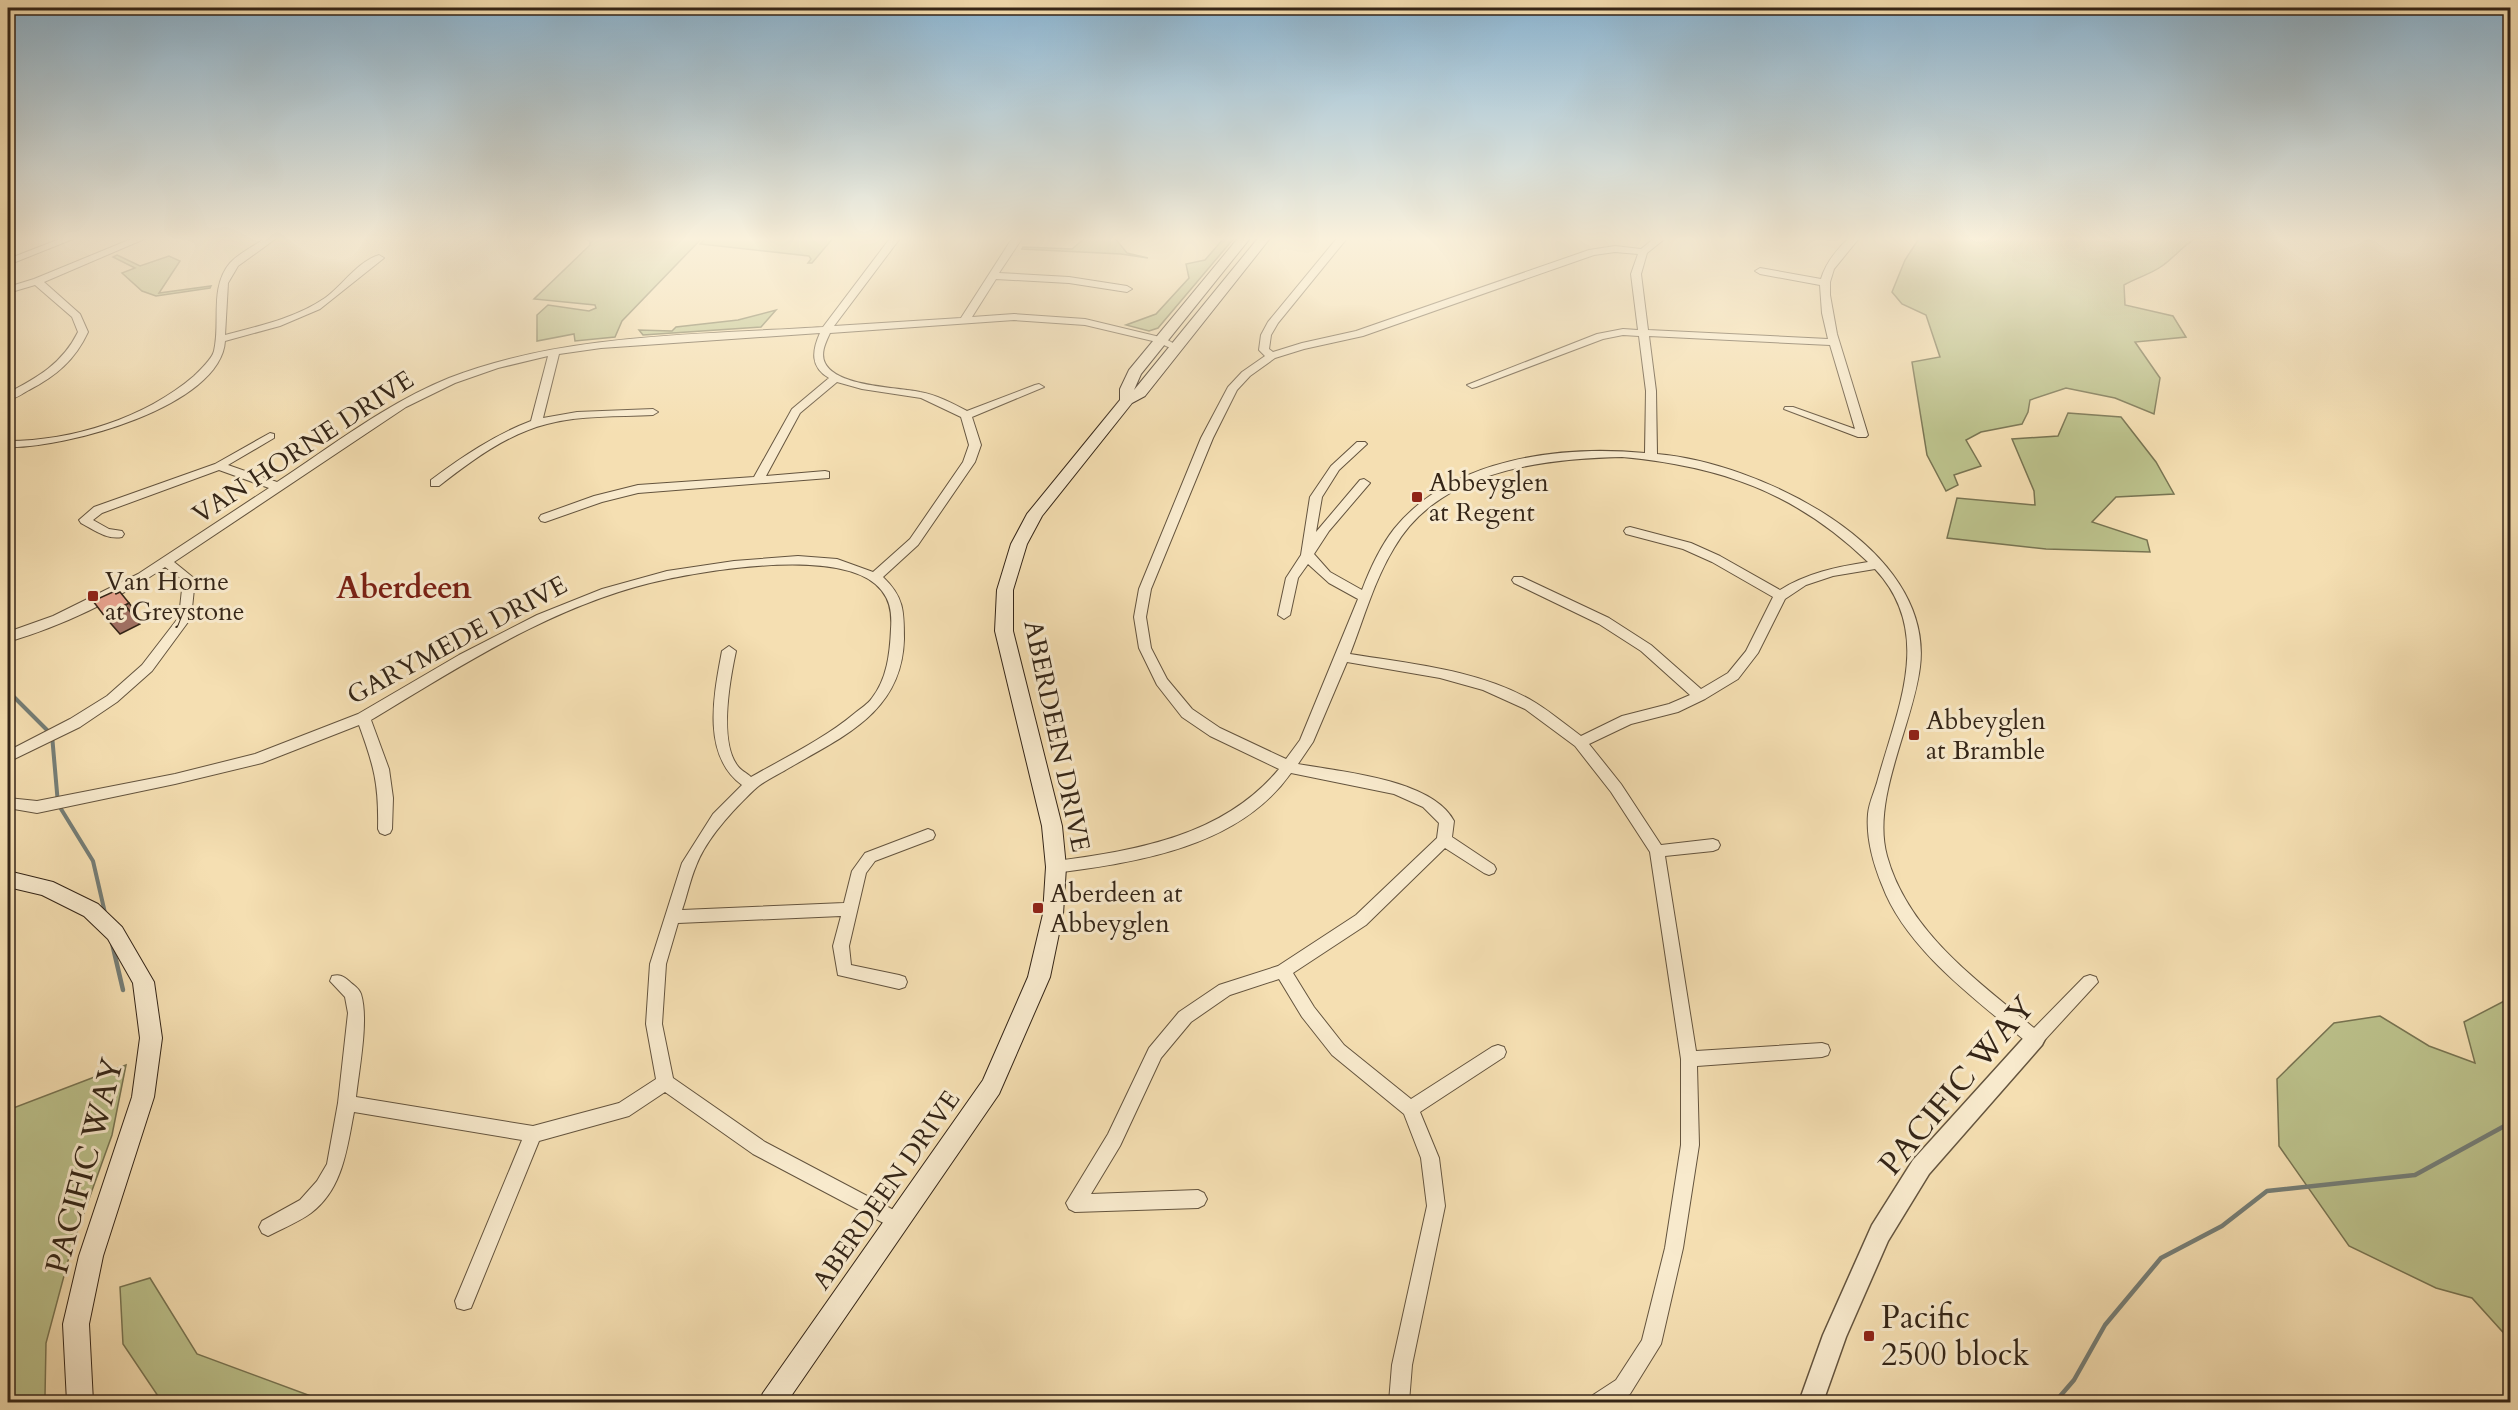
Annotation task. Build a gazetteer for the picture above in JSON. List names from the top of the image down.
{
  "streets": {
    "main road": ["ABERDEEN DRIVE", "PACIFIC WAY"],
    "street": ["VAN HORNE DRIVE", "GARYMEDE DRIVE"]
  },
  "crossings": [
    ["VAN HORNE DRIVE", "ABERDEEN DRIVE"]
  ],
  "districts": ["Aberdeen"],
  "places": {
    "transit": [
      "Abbeyglen at Regent",
      "Van Horne at Greystone",
      "Abbeyglen at Bramble",
      "Aberdeen at Abbeyglen",
      "Pacific 2500 block"
    ]
  }
}
